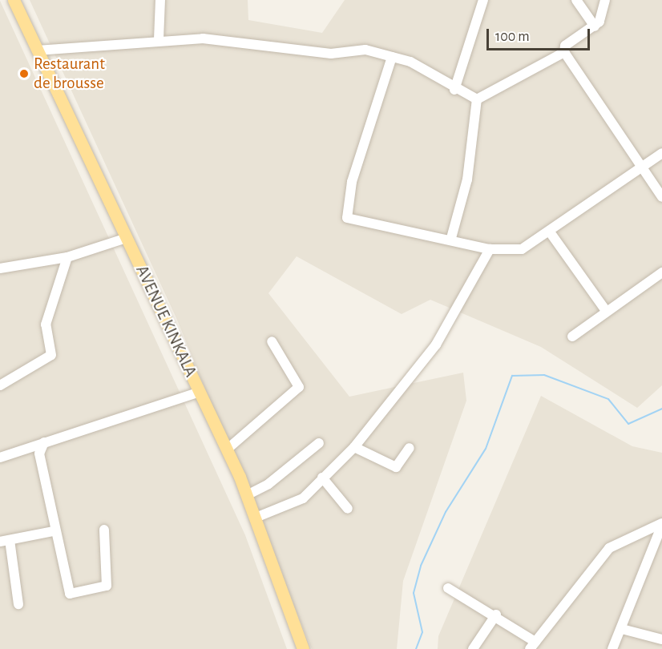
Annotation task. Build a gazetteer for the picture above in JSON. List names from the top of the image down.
{
  "streets": {
    "main road": ["AVENUE KINKALA"]
  },
  "places": ["Restaurant de brousse"],
  "scale_bar": "100 m"
}
